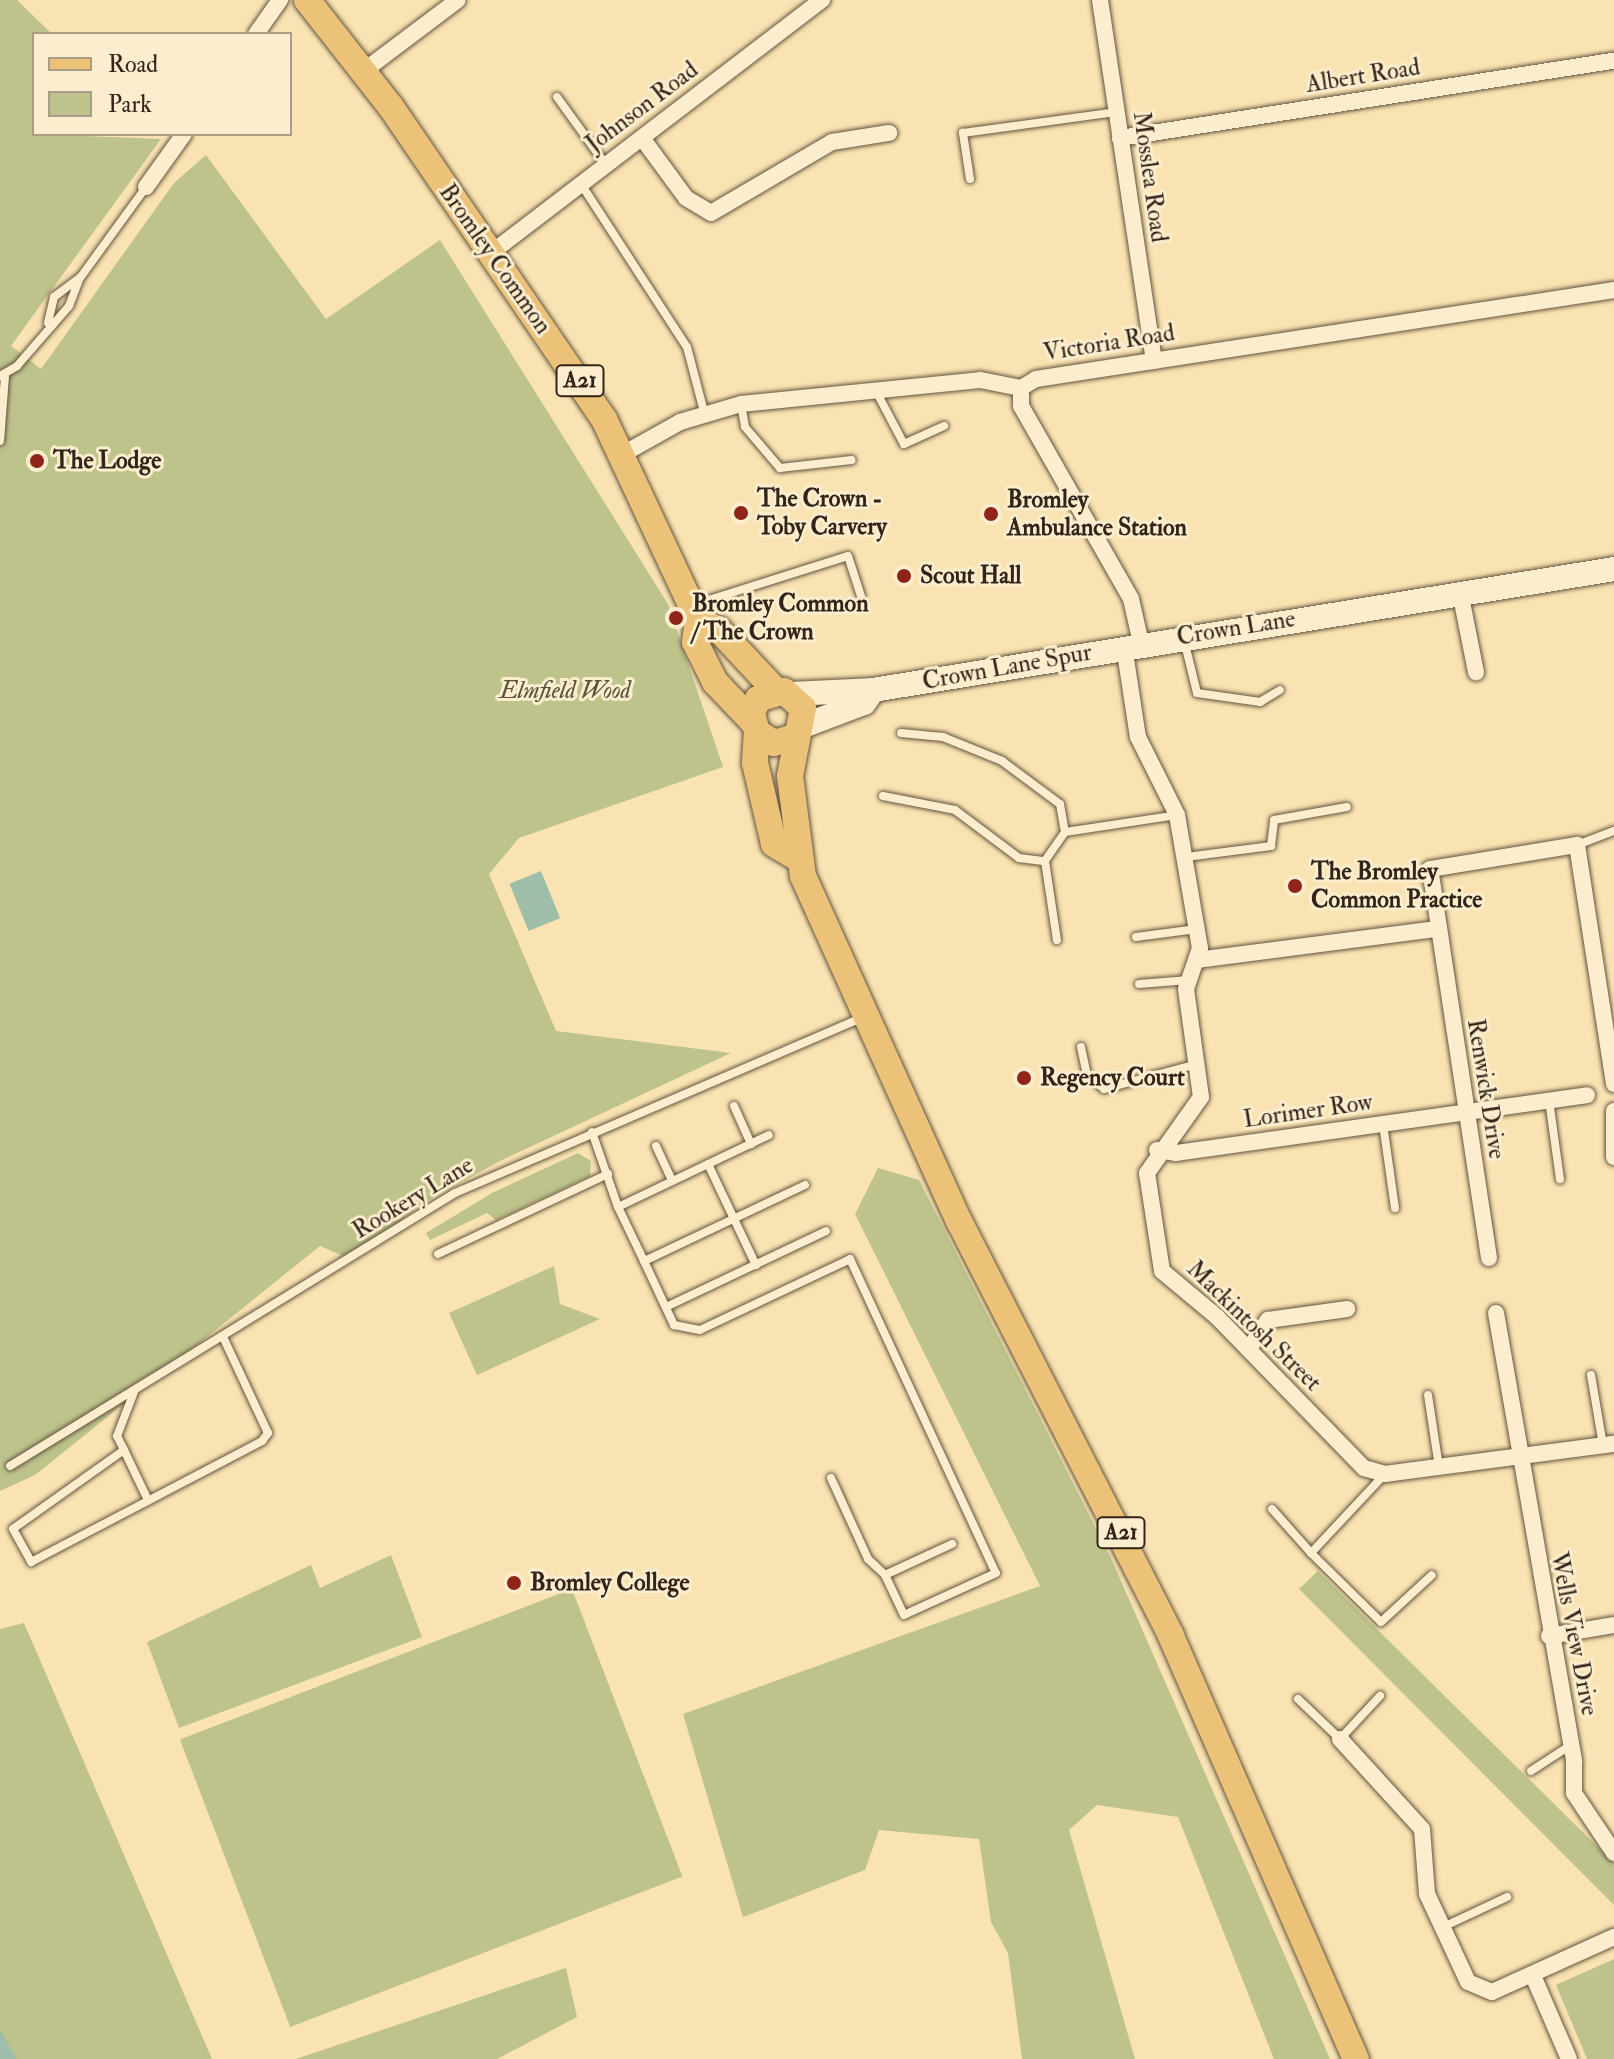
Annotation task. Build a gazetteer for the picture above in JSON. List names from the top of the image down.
{
  "streets": {
    "main road": ["Bromley Common", "A21"],
    "street": [
      "Albert Road",
      "Johnson Road",
      "Mosslea Road",
      "Victoria Road",
      "Crown Lane",
      "Crown Lane Spur",
      "Renwick Drive",
      "Lorimer Row",
      "Mackintosh Street",
      "Wells View Drive"
    ],
    "lane": ["Rookery Lane"]
  },
  "crossings": [
    ["Albert Road", "Mosslea Road"],
    ["Johnson Road", "Bromley Common"],
    ["Mosslea Road", "Victoria Road"],
    ["Bromley Common", "Victoria Road"],
    ["Bromley Common", "A21"],
    ["Bromley Common", "Crown Lane Spur"],
    ["A21", "Crown Lane Spur"],
    ["A21", "Rookery Lane"],
    ["Crown Lane", "Crown Lane Spur"],
    ["Crown Lane", "Mackintosh Street"],
    ["Crown Lane Spur", "Mackintosh Street"],
    ["Renwick Drive", "Lorimer Row"],
    ["Lorimer Row", "Mackintosh Street"]
  ],
  "parks": ["Elmfield Wood"],
  "places": [
    "The Lodge",
    "The Crown - Toby Carvery",
    "Bromley Ambulance Station",
    "Scout Hall",
    "Bromley Common / The Crown",
    "The Bromley Common Practice",
    "Regency Court",
    "Bromley College"
  ],
  "legend": ["Road", "Park"]
}
